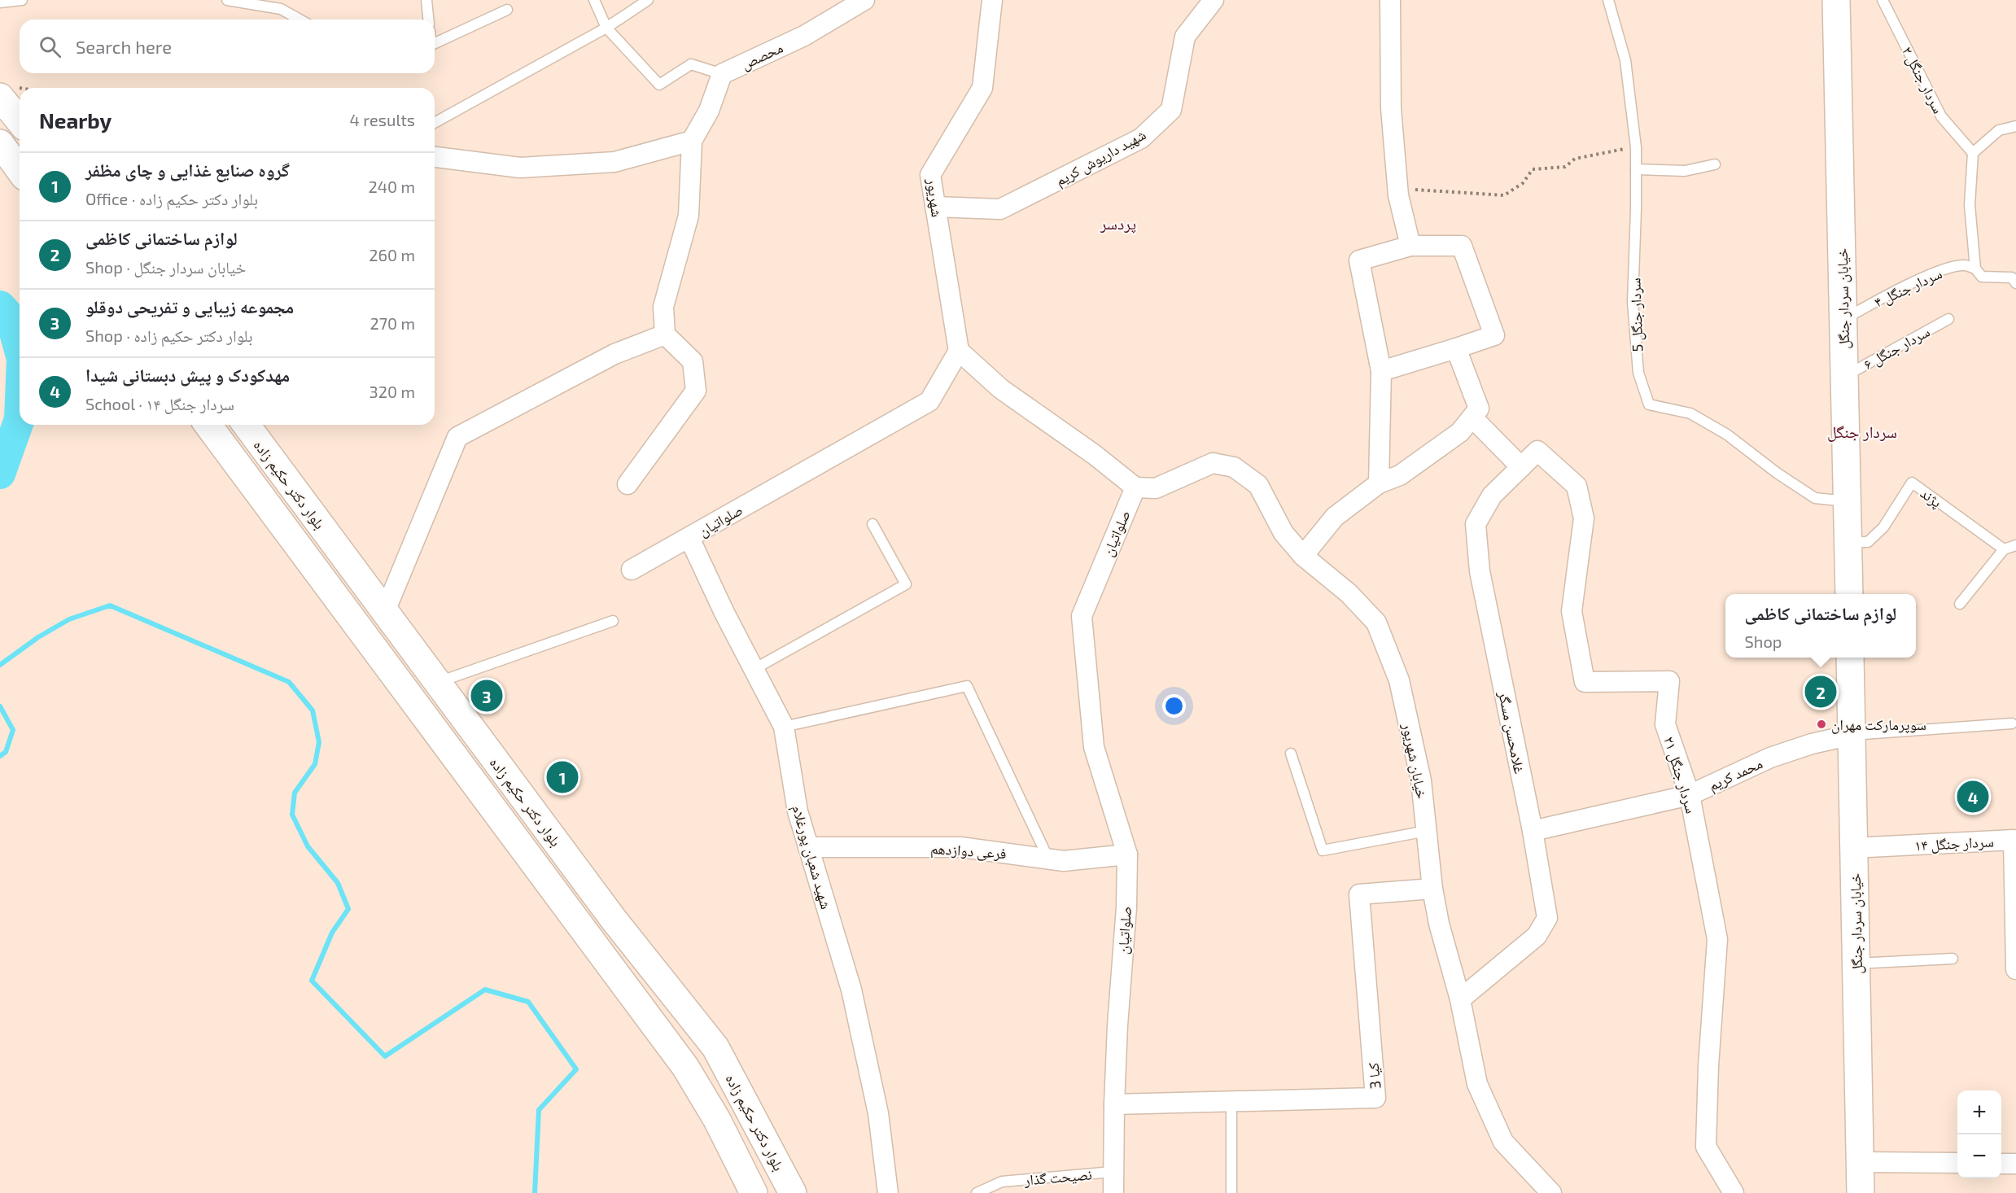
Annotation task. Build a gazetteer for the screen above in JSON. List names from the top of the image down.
{
  "streets": {
    "main road": ["خیابان سردار جنگل", "بلوار دکتر حکیم زاده"],
    "street": [
      "محصص",
      "شهید داریوش کریم",
      "شهریور",
      "صلواتیان",
      "غلامحسن مسگر",
      "خیابان شهریور",
      "محمد کریم",
      "سردار جنگل ۲۱",
      "سردار جنگل ۱۴",
      "فرعی دوازدهم",
      "شهید شعبان پورغلام",
      "کیا 3"
    ],
    "lane": [
      "سردار جنگل ۲",
      "سردار جنگل ۴",
      "سردار جنگل 5",
      "سردار جنگل ۶",
      "پژند",
      "نصیحت گذار"
    ]
  },
  "crossings": [
    ["شهید داریوش کریم", "شهریور"],
    ["شهریور", "صلواتیان"],
    ["سردار جنگل ۴", "خیابان سردار جنگل"],
    ["خیابان سردار جنگل", "سردار جنگل 5"],
    ["خیابان سردار جنگل", "سردار جنگل ۶"],
    ["خیابان سردار جنگل", "پژند"],
    ["خیابان سردار جنگل", "محمد کریم"],
    ["خیابان سردار جنگل", "سردار جنگل ۱۴"],
    ["صلواتیان", "خیابان شهریور"],
    ["صلواتیان", "فرعی دوازدهم"],
    ["صلواتیان", "شهید شعبان پورغلام"],
    ["صلواتیان", "کیا 3"],
    ["صلواتیان", "نصیحت گذار"],
    ["غلامحسن مسگر", "خیابان شهریور"],
    ["غلامحسن مسگر", "محمد کریم"],
    ["غلامحسن مسگر", "سردار جنگل ۲۱"],
    ["خیابان شهریور", "کیا 3"],
    ["محمد کریم", "سردار جنگل ۲۱"],
    ["فرعی دوازدهم", "شهید شعبان پورغلام"]
  ],
  "districts": ["پردسر", "سردار جنگل"],
  "places": ["سوپرمارکت مهران"],
  "page": {
    "search": "Search here",
    "heading": ["Nearby", "4 results"],
    "list": [
      {
        "mark": "1",
        "name": "گروه صنایع غذایی و چای مظفر",
        "note": "Office · بلوار دکتر حکیم زاده",
        "value": "240 m"
      },
      {
        "mark": "2",
        "name": "لوازم ساختمانی کاظمی",
        "note": "Shop · خیابان سردار جنگل",
        "value": "260 m"
      },
      {
        "mark": "3",
        "name": "مجموعه زیبایی و تفریحی دوقلو",
        "note": "Shop · بلوار دکتر حکیم زاده",
        "value": "270 m"
      },
      {
        "mark": "4",
        "name": "مهدکودک و پیش دبستانی شیدا",
        "note": "School · سردار جنگل ۱۴",
        "value": "320 m"
      }
    ],
    "popup": ["لوازم ساختمانی کاظمی", "Shop"],
    "pins": [
      "2",
      "3",
      "1",
      "4"
    ],
    "map_buttons": ["+", "−"]
  }
}
